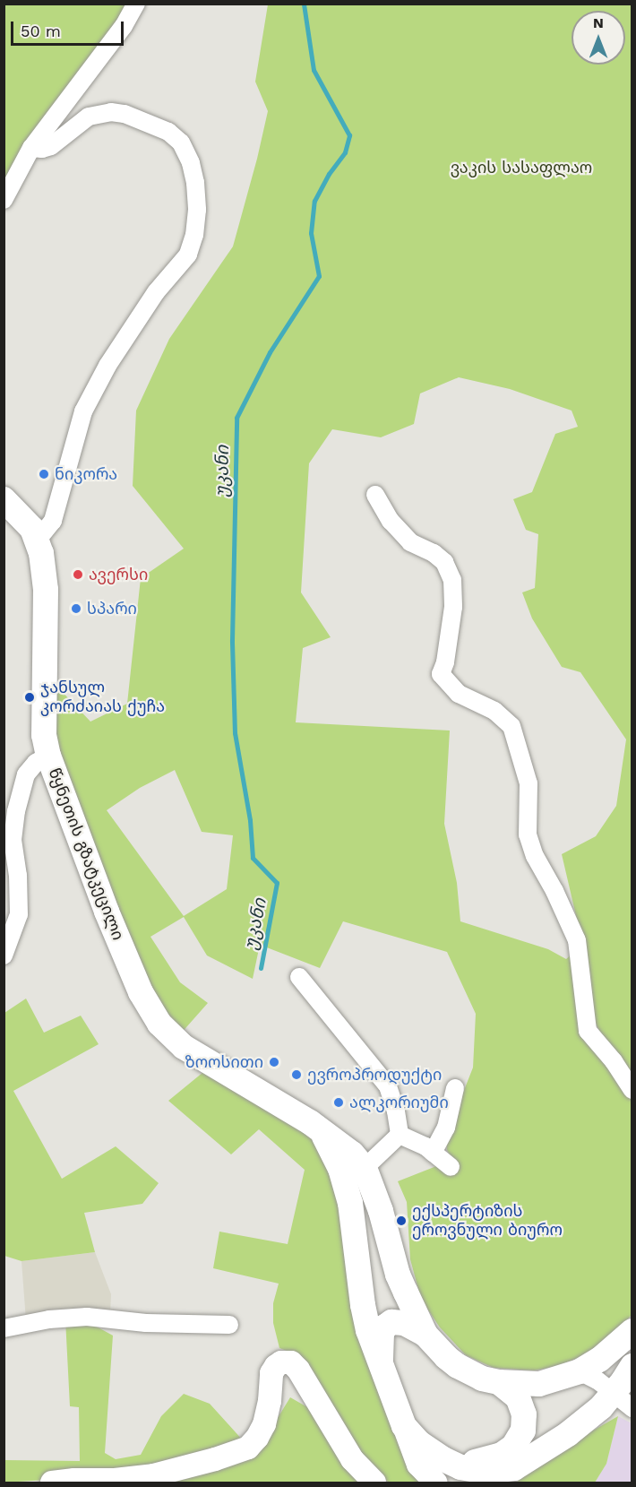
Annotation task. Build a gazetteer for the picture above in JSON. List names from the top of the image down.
{
  "streets": {
    "main road": ["წყნეთის გზატკეცილი"]
  },
  "water": ["უკანი"],
  "parks": ["ვაკის სასაფლაო"],
  "places": [
    "ნიკორა",
    "ავერსი",
    "სპარი",
    "ჯანსულ კორძაიას ქუჩა",
    "ზოოსითი",
    "ევროპროდუქტი",
    "ალკორიუმი",
    "ექსპერტიზის ეროვნული ბიურო"
  ],
  "scale_bar": "50 m",
  "north": "top"
}
